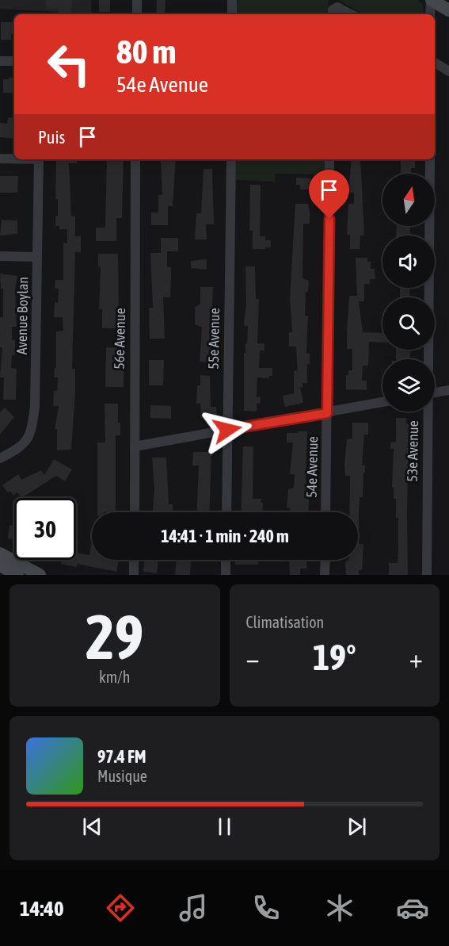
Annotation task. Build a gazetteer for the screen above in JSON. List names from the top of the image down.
{
  "streets": {
    "street": [
      "Avenue Boylan",
      "56e Avenue",
      "55e Avenue",
      "53e Avenue",
      "54e Avenue"
    ]
  },
  "north": "top",
  "page": {
    "turn": ["80 m", "54e Avenue"],
    "then": "Puis",
    "limit": "30",
    "trip": "14:41 · 1 min · 240 m",
    "tile": [
      ["29", "km/h"],
      "Climatisation"
    ],
    "heat": ["−", "19°", "+"],
    "song": ["97.4 FM", "Musique"],
    "tabs": "14:40"
  }
}
